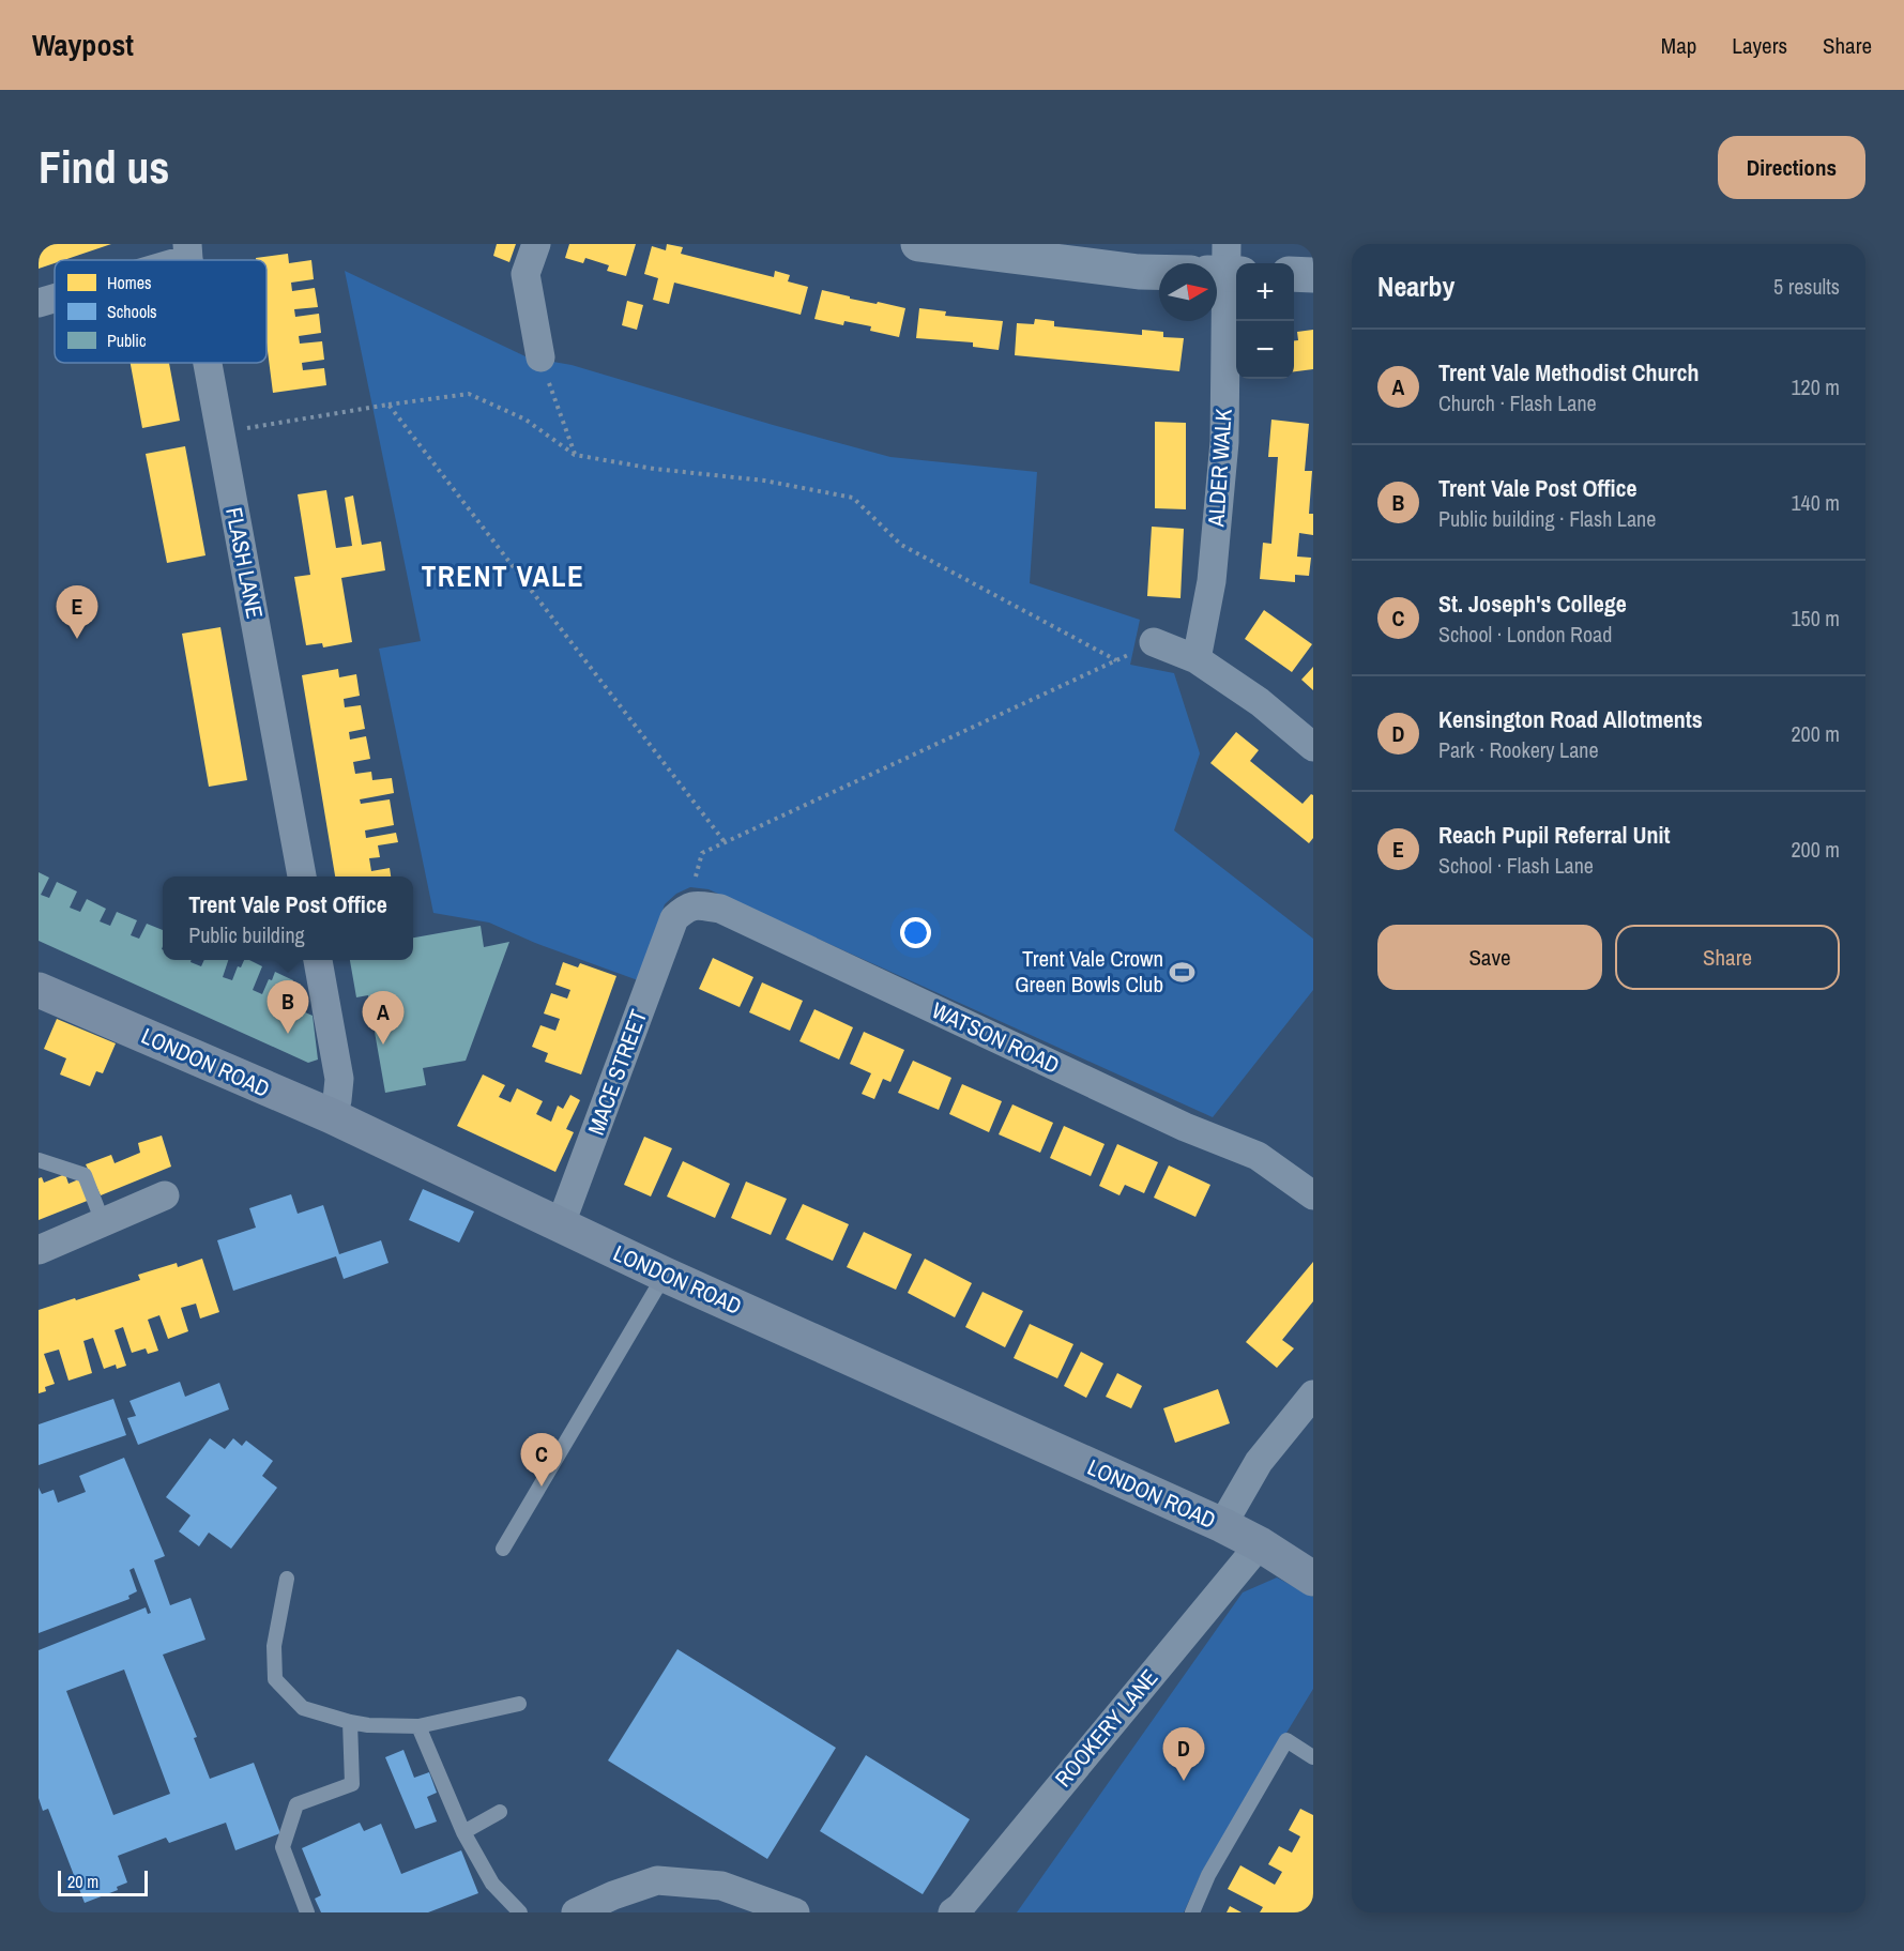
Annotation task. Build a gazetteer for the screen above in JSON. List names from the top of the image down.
{
  "streets": {
    "main road": ["LONDON ROAD"],
    "street": [
      "ALDER WALK",
      "FLASH LANE",
      "WATSON ROAD",
      "MACE STREET",
      "ROOKERY LANE"
    ]
  },
  "crossings": [
    ["WATSON ROAD", "MACE STREET"],
    ["LONDON ROAD", "MACE STREET"],
    ["LONDON ROAD", "ROOKERY LANE"]
  ],
  "districts": ["TRENT VALE"],
  "places": {
    "sports": ["Trent Vale Crown Green Bowls Club"]
  },
  "legend": ["Homes", "Schools", "Public"],
  "scale_bar": "20 m",
  "north": "right",
  "page": {
    "header": "Waypost",
    "nav": ["Map", "Layers", "Share"],
    "buttons": [
      "Directions",
      ["Save", "Share"]
    ],
    "title": "Find us",
    "heading": ["Nearby", "5 results"],
    "map_buttons": ["+", "−"],
    "list": [
      {
        "mark": "A",
        "name": "Trent Vale Methodist Church",
        "note": "Church · Flash Lane",
        "value": "120 m"
      },
      {
        "mark": "B",
        "name": "Trent Vale Post Office",
        "note": "Public building · Flash Lane",
        "value": "140 m"
      },
      {
        "mark": "C",
        "name": "St. Joseph's College",
        "note": "School · London Road",
        "value": "150 m"
      },
      {
        "mark": "D",
        "name": "Kensington Road Allotments",
        "note": "Park · Rookery Lane",
        "value": "200 m"
      },
      {
        "mark": "E",
        "name": "Reach Pupil Referral Unit",
        "note": "School · Flash Lane",
        "value": "200 m"
      }
    ],
    "pins": [
      "E",
      "B",
      "A",
      "C",
      "D"
    ],
    "popup": ["Trent Vale Post Office", "Public building"],
    "scale": "20 m"
  }
}
